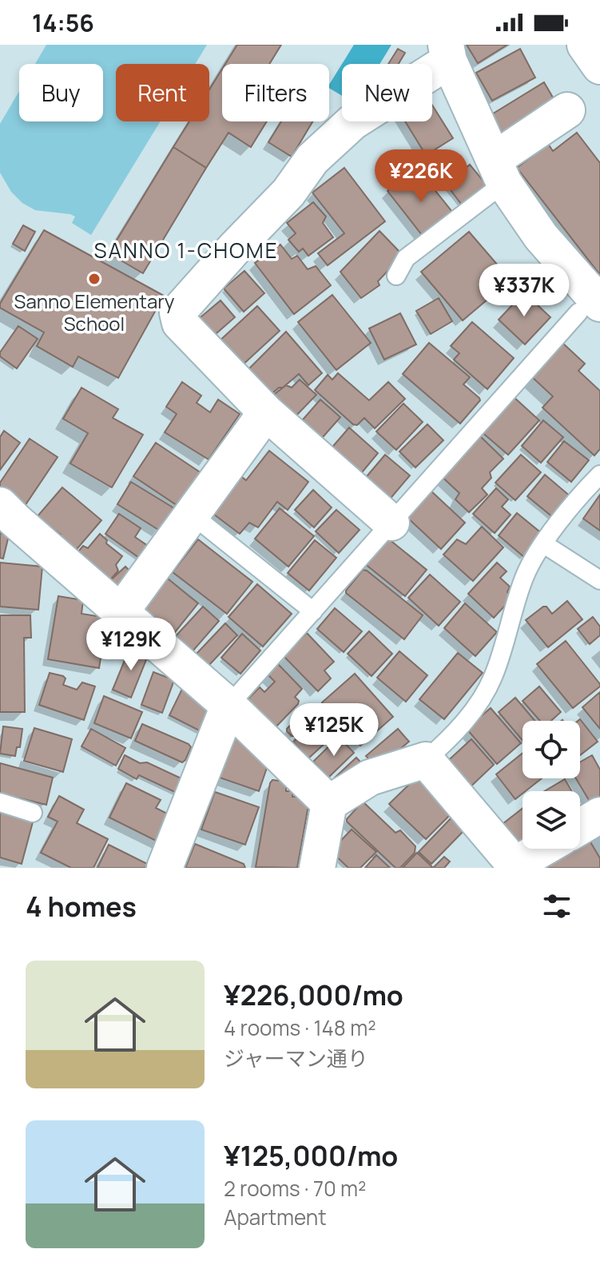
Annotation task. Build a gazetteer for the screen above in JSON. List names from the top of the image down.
{
  "districts": ["SANNO 1-CHOME"],
  "places": ["Sanno Elementary School"],
  "page": {
    "status": "14:56",
    "chip": [
      "Buy",
      "Rent",
      "Filters",
      "New"
    ],
    "price": [
      "¥226K",
      "¥337K",
      "¥129K",
      "¥125K"
    ],
    "heading": "4 homes",
    "list": [
      {
        "name": "¥226,000/mo",
        "note": "4 rooms · 148 m² · ジャーマン通り"
      },
      {
        "name": "¥125,000/mo",
        "note": "2 rooms · 70 m² · Apartment"
      }
    ]
  }
}
